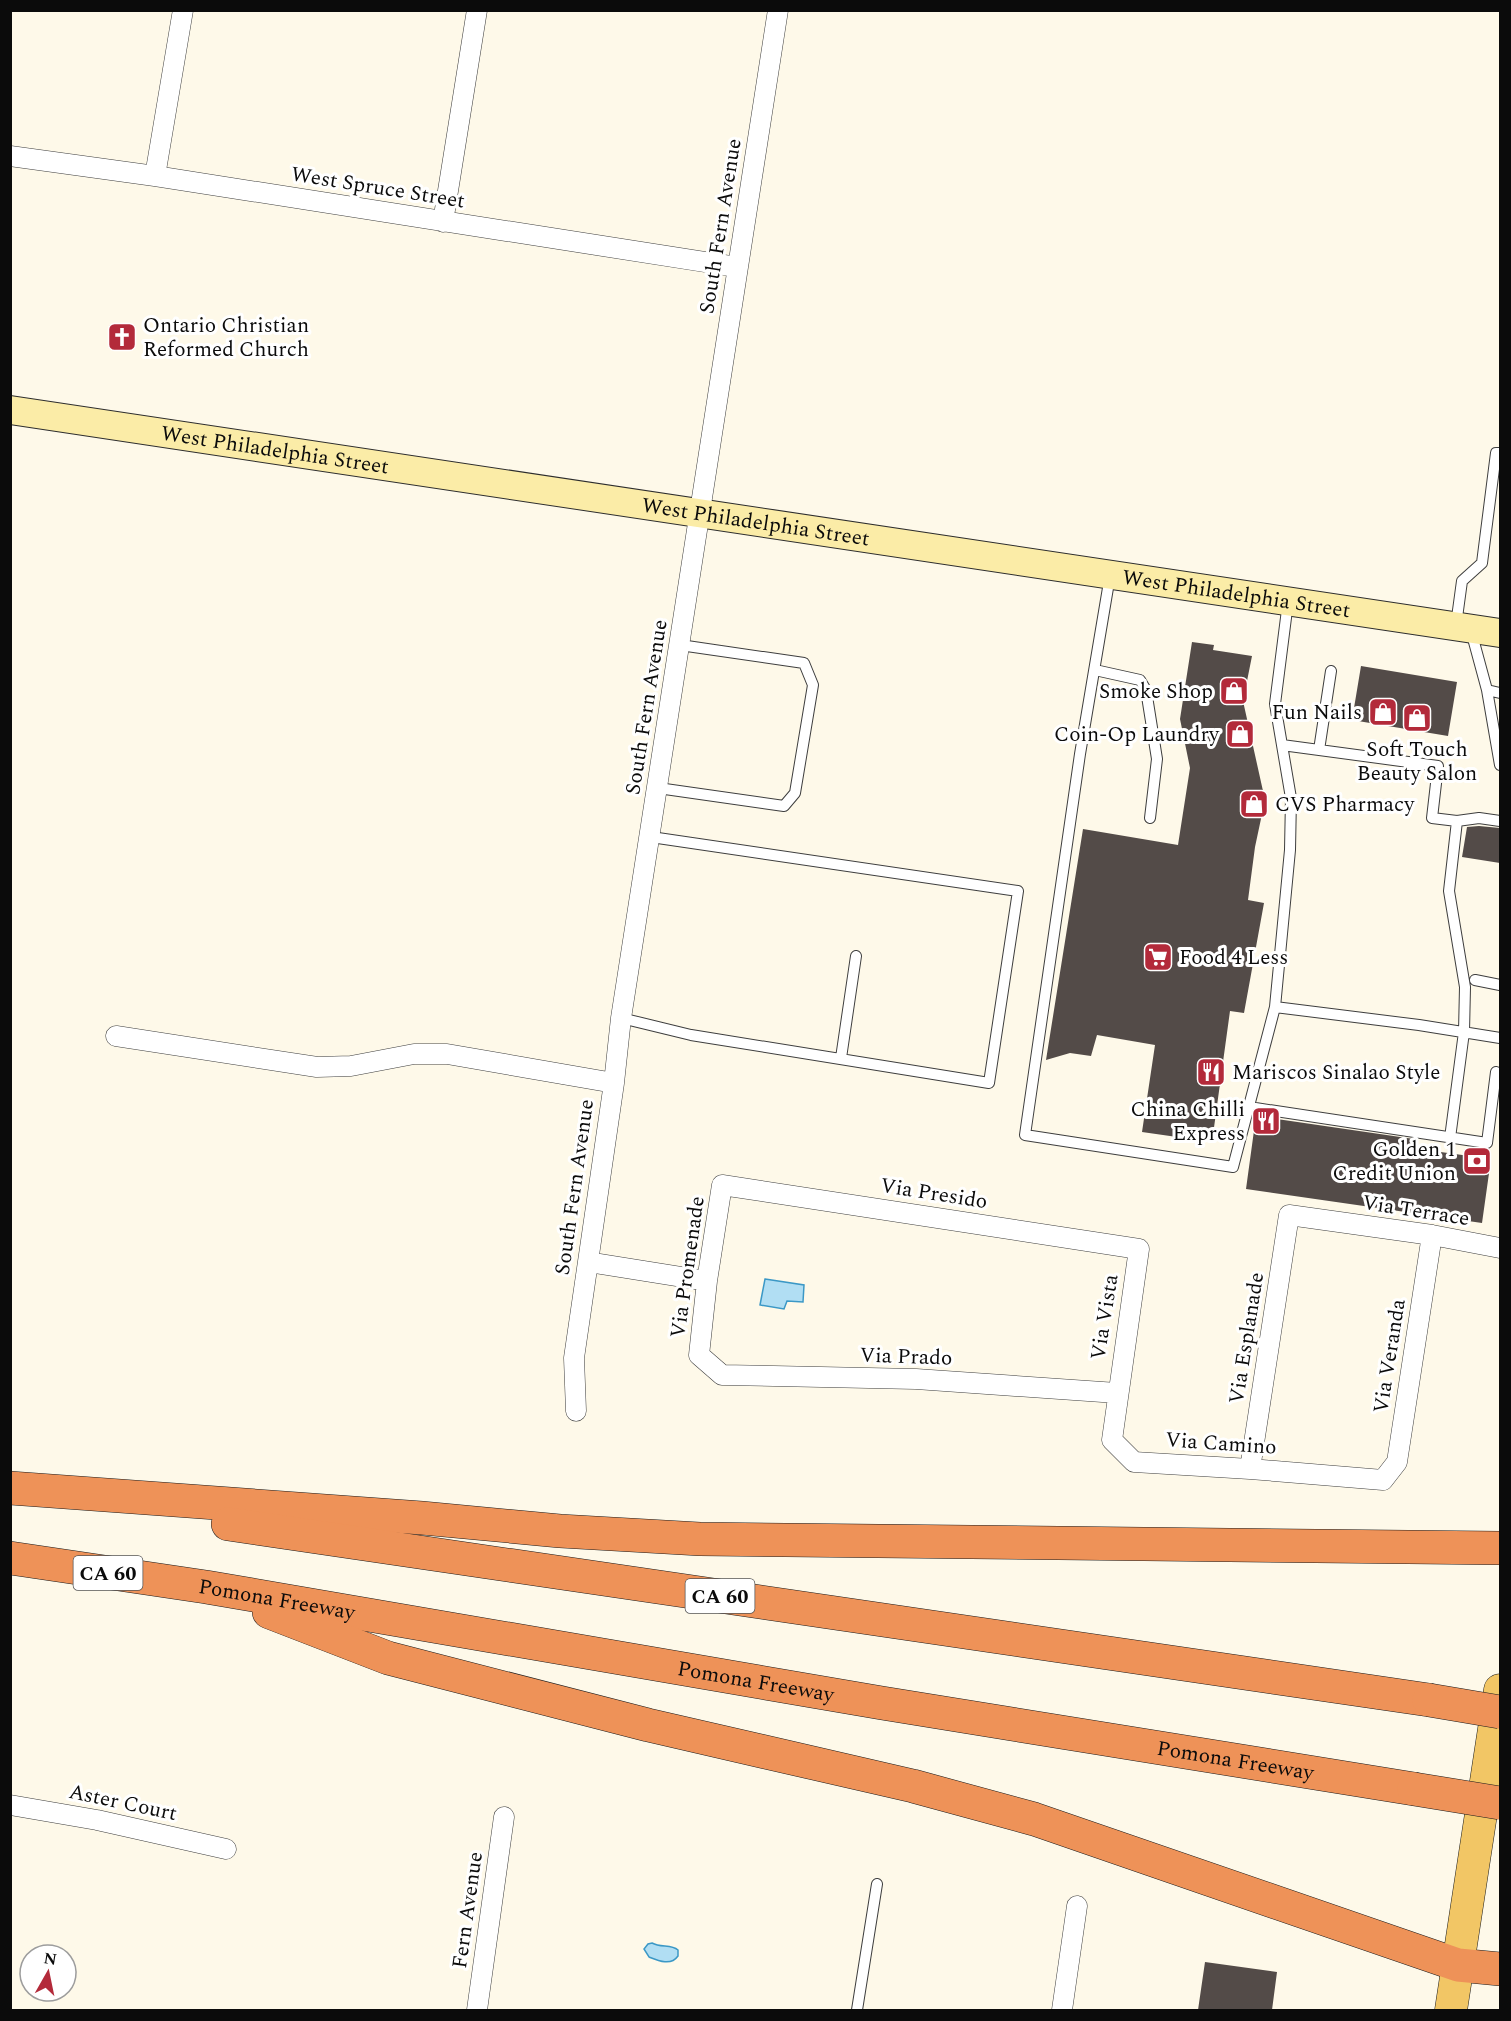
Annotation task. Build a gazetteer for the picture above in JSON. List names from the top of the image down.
{
  "streets": {
    "highway": ["CA 60", "Pomona Freeway"],
    "main road": ["West Philadelphia Street"],
    "street": [
      "West Spruce Street",
      "South Fern Avenue",
      "Via Presido",
      "Via Terrace",
      "Via Promenade",
      "Via Vista",
      "Via Esplanade",
      "Via Prado",
      "Via Veranda",
      "Via Camino",
      "Aster Court",
      "Fern Avenue"
    ]
  },
  "crossings": [
    ["West Spruce Street", "South Fern Avenue"],
    ["South Fern Avenue", "West Philadelphia Street"],
    ["Via Presido", "Via Promenade"],
    ["Via Presido", "Via Vista"],
    ["Via Terrace", "Via Esplanade"],
    ["Via Terrace", "Via Veranda"],
    ["Via Promenade", "Via Prado"],
    ["Via Vista", "Via Prado"],
    ["Via Vista", "Via Camino"],
    ["Via Esplanade", "Via Camino"],
    ["Via Prado", "Via Camino"],
    ["Via Veranda", "Via Camino"]
  ],
  "places": {
    "church": ["Ontario Christian Reformed Church"],
    "shop": [
      "Smoke Shop",
      "Fun Nails",
      "Soft Touch Beauty Salon",
      "Coin-Op Laundry",
      "CVS Pharmacy"
    ],
    "supermarket": ["Food 4 Less"],
    "restaurant": ["Mariscos Sinalao Style", "China Chilli Express"],
    "bank": ["Golden 1 Credit Union"]
  },
  "north": "top"
}
